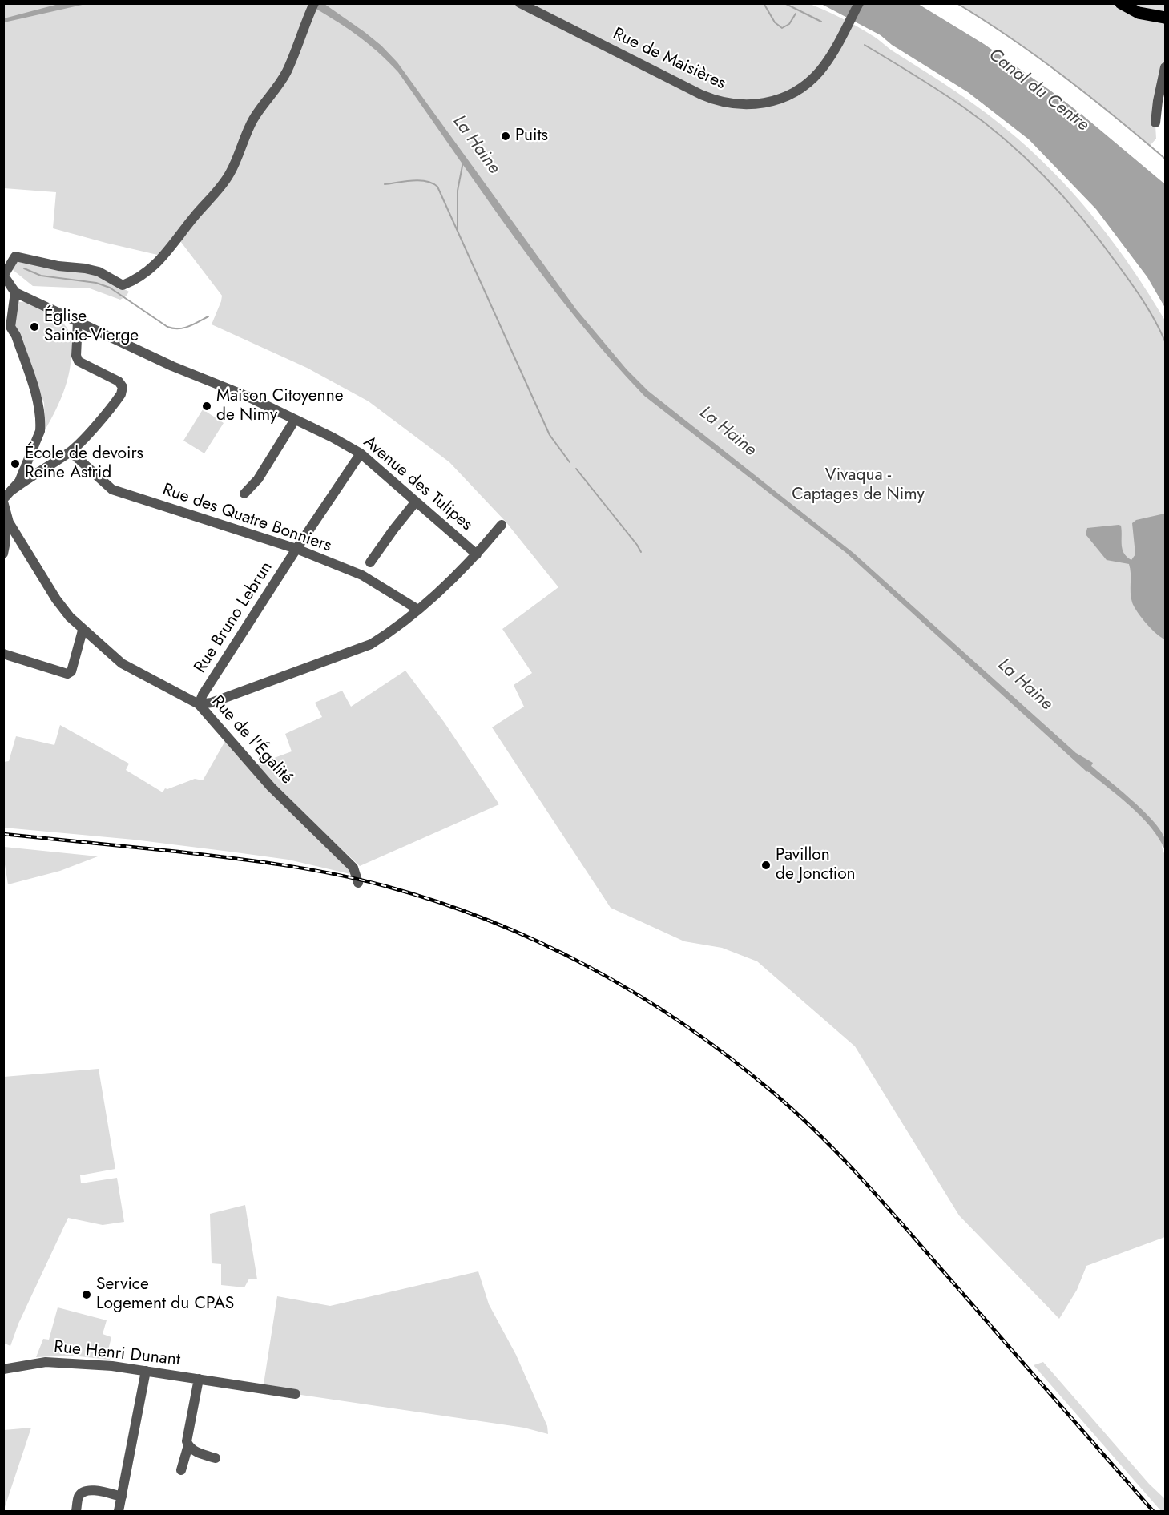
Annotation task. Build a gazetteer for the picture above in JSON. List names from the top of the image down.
{
  "streets": {
    "street": [
      "Rue de Maisières",
      "Avenue des Tulipes",
      "Rue des Quatre Bonniers",
      "Rue Bruno Lebrun",
      "Rue de l'Égalité",
      "Rue Henri Dunant"
    ]
  },
  "crossings": [
    ["Avenue des Tulipes", "Rue Bruno Lebrun"],
    ["Rue des Quatre Bonniers", "Rue Bruno Lebrun"],
    ["Rue Bruno Lebrun", "Rue de l'Égalité"]
  ],
  "water": ["Canal du Centre", "La Haine"],
  "parks": ["Vivaqua - Captages de Nimy"],
  "places": [
    "Puits",
    "Église Sainte-Vierge",
    "Maison Citoyenne de Nimy",
    "École de devoirs Reine Astrid",
    "Pavillon de Jonction",
    "Service Logement du CPAS"
  ]
}
